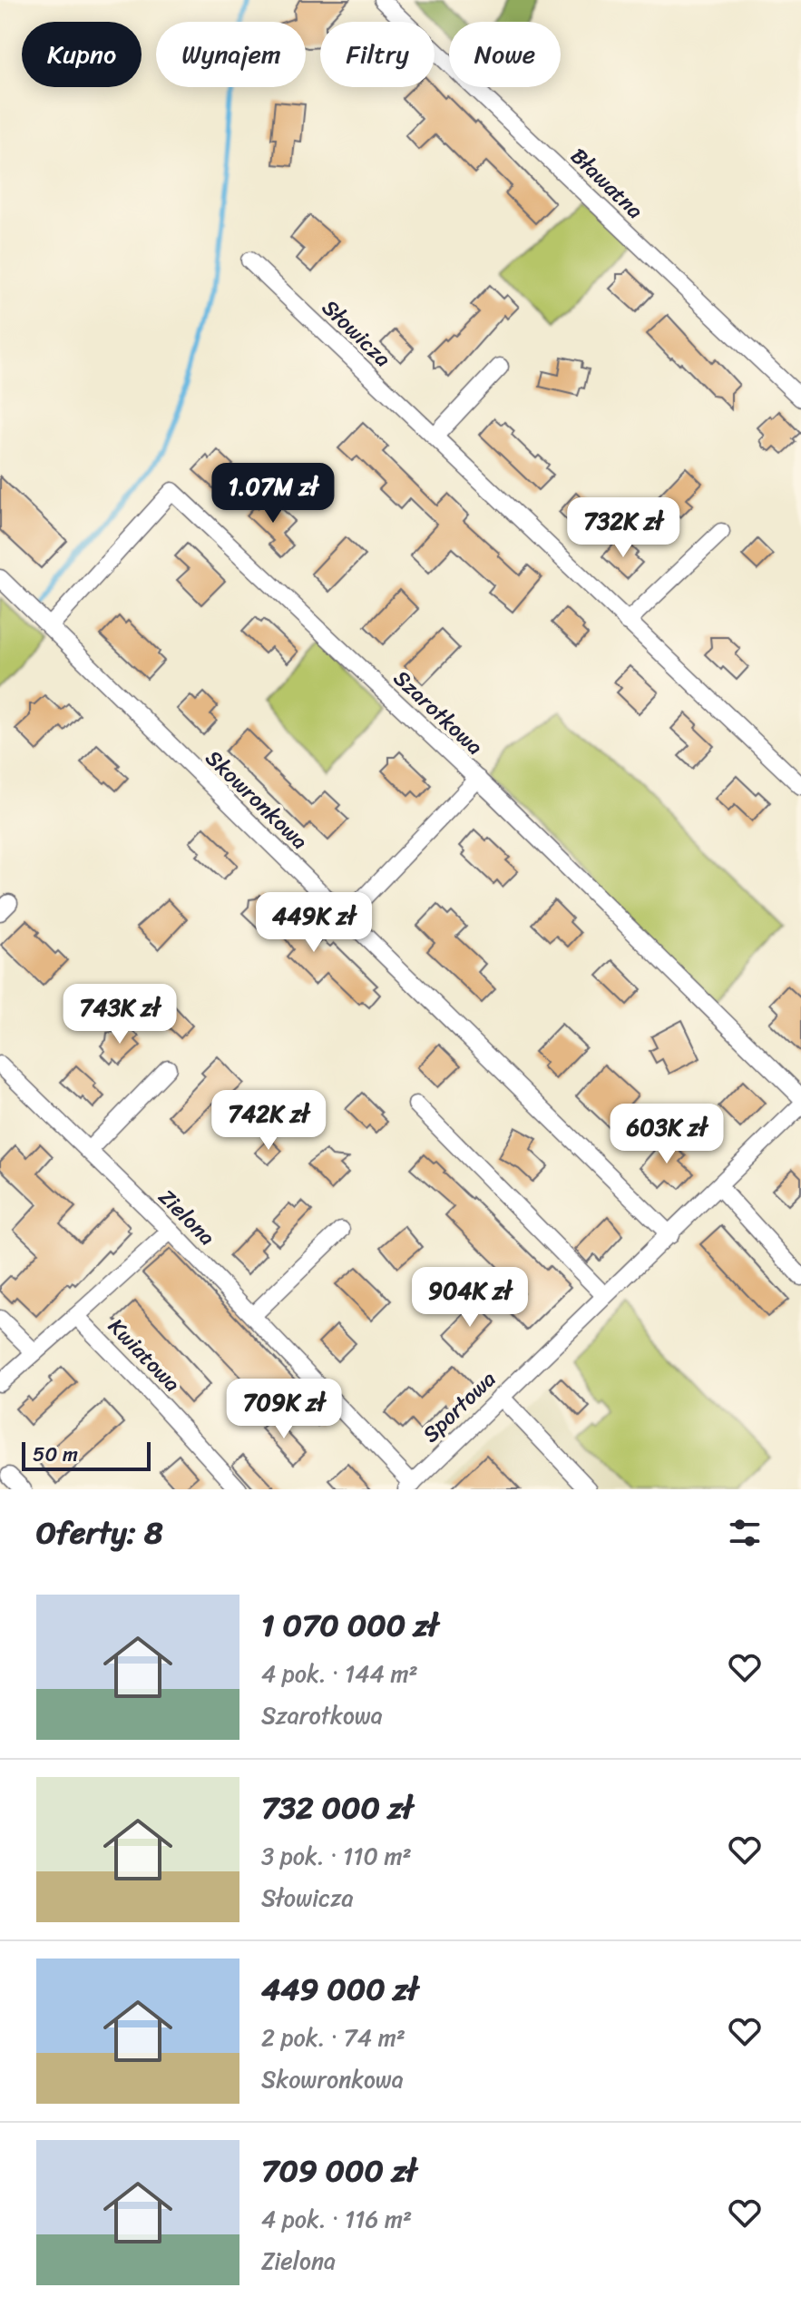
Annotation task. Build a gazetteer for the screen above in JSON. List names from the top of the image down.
{
  "streets": {
    "street": [
      "Bławatna",
      "Słowicza",
      "Szarotkowa",
      "Skowronkowa",
      "Zielona",
      "Kwiatowa",
      "Sportowa"
    ]
  },
  "crossings": [
    ["Szarotkowa", "Skowronkowa"],
    ["Skowronkowa", "Sportowa"],
    ["Zielona", "Kwiatowa"],
    ["Zielona", "Sportowa"]
  ],
  "scale_bar": "50 m",
  "page": {
    "chip": [
      "Kupno",
      "Wynajem",
      "Filtry",
      "Nowe"
    ],
    "price": [
      "1.07M zł",
      "732K zł",
      "449K zł",
      "743K zł",
      "742K zł",
      "603K zł",
      "904K zł",
      "709K zł"
    ],
    "scale": "50 m",
    "heading": "Oferty: 8",
    "list": [
      {
        "name": "1 070 000 zł",
        "note": "4 pok. · 144 m² · Szarotkowa"
      },
      {
        "name": "732 000 zł",
        "note": "3 pok. · 110 m² · Słowicza"
      },
      {
        "name": "449 000 zł",
        "note": "2 pok. · 74 m² · Skowronkowa"
      },
      {
        "name": "709 000 zł",
        "note": "4 pok. · 116 m² · Zielona"
      }
    ]
  }
}
